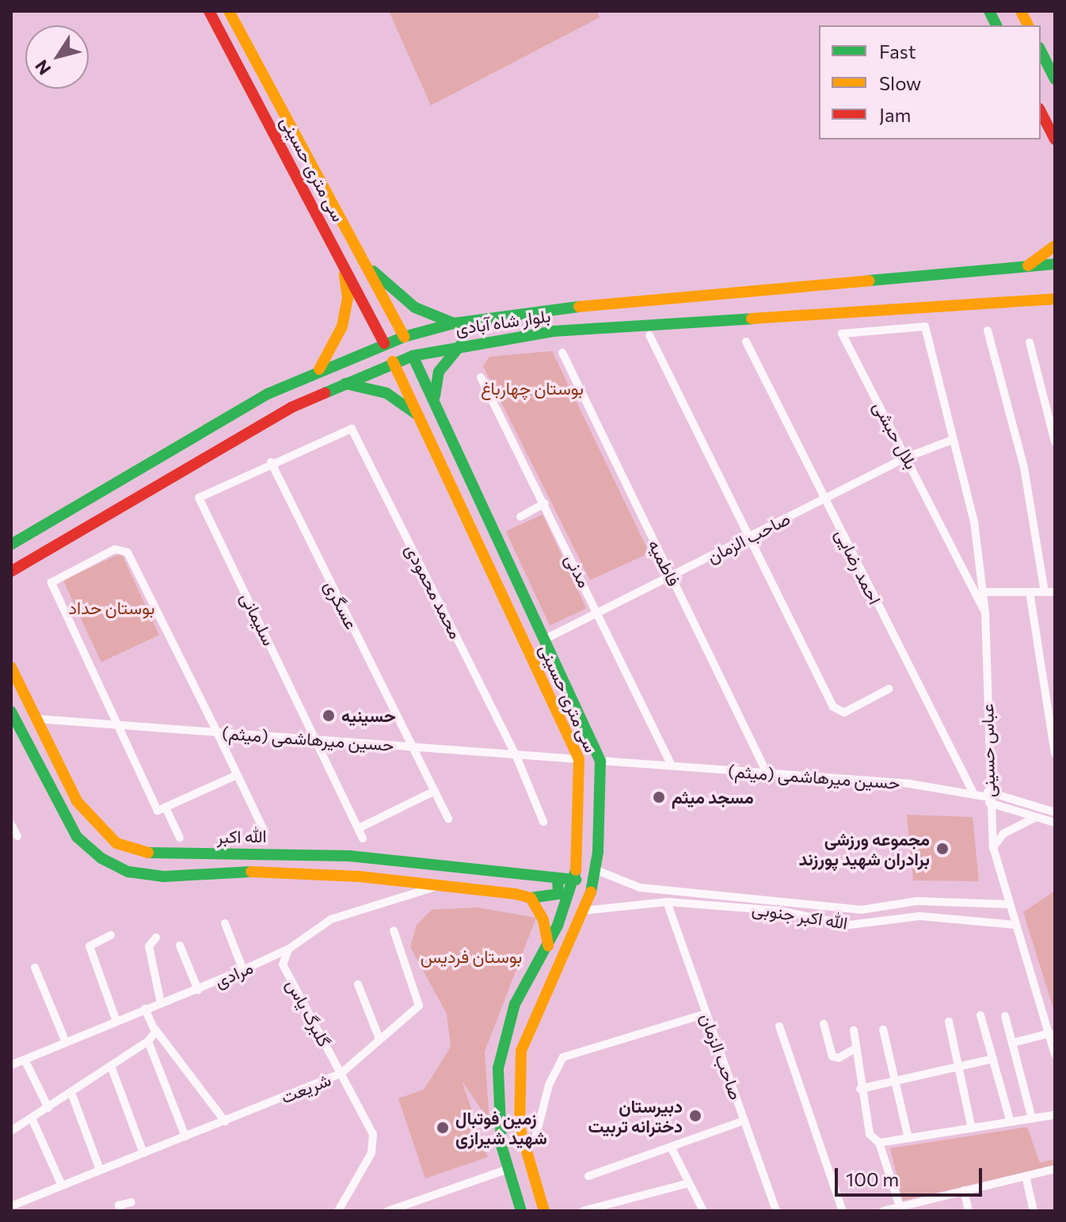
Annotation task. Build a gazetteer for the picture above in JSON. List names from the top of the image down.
{
  "streets": {
    "main road": ["سی متری حسینی", "بلوار شاه آبادی", "الله اکبر"],
    "street": [
      "بلال حبشی",
      "صاحب الزمان",
      "فاطمیه",
      "احمد رضایی",
      "مدنی",
      "محمد محمودی",
      "عسگری",
      "سلیمانی",
      "حسین میرهاشمی (میثم)",
      "عباس حسینی",
      "الله اکبر جنوبی",
      "مرادی",
      "گلبرگ یاس",
      "شریعت"
    ]
  },
  "crossings": [
    ["سی متری حسینی", "بلوار شاه آبادی"],
    ["سی متری حسینی", "صاحب الزمان"],
    ["سی متری حسینی", "حسین میرهاشمی (میثم)"],
    ["سی متری حسینی", "الله اکبر"],
    ["بلال حبشی", "صاحب الزمان"],
    ["بلال حبشی", "عباس حسینی"],
    ["صاحب الزمان", "فاطمیه"],
    ["صاحب الزمان", "احمد رضایی"],
    ["صاحب الزمان", "مدنی"],
    ["صاحب الزمان", "عباس حسینی"],
    ["صاحب الزمان", "الله اکبر جنوبی"],
    ["فاطمیه", "حسین میرهاشمی (میثم)"],
    ["احمد رضایی", "حسین میرهاشمی (میثم)"],
    ["مدنی", "حسین میرهاشمی (میثم)"],
    ["محمد محمودی", "عسگری"],
    ["محمد محمودی", "سلیمانی"],
    ["محمد محمودی", "حسین میرهاشمی (میثم)"],
    ["عسگری", "سلیمانی"],
    ["عسگری", "حسین میرهاشمی (میثم)"],
    ["سلیمانی", "حسین میرهاشمی (میثم)"],
    ["حسین میرهاشمی (میثم)", "عباس حسینی"],
    ["حسین میرهاشمی (میثم)", "الله اکبر"],
    ["عباس حسینی", "الله اکبر جنوبی"],
    ["الله اکبر", "مرادی"],
    ["مرادی", "گلبرگ یاس"],
    ["گلبرگ یاس", "شریعت"]
  ],
  "parks": ["بوستان چهارباغ", "بوستان حداد", "بوستان فردیس"],
  "places": [
    "حسینیه",
    "مسجد میثم",
    "مجموعه ورزشی برادران شهید پورزند",
    "دبیرستان دخترانه تربیت",
    "زمین فوتبال شهید شیرازی"
  ],
  "legend": ["Fast", "Slow", "Jam"],
  "scale_bar": "100 m",
  "north": "bottom left"
}
